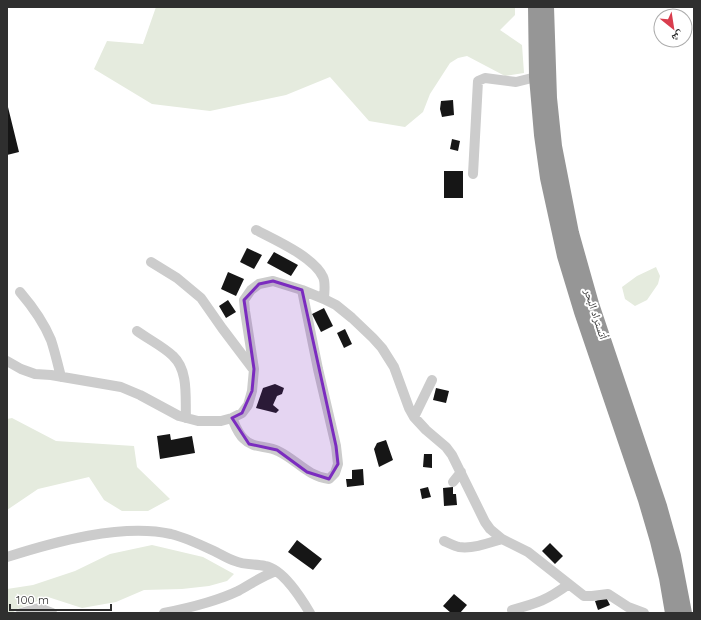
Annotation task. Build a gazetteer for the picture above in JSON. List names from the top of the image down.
{
  "streets": {
    "highway": ["أتستراد البحر"]
  },
  "scale_bar": "100 m",
  "north": "bottom right"
}
